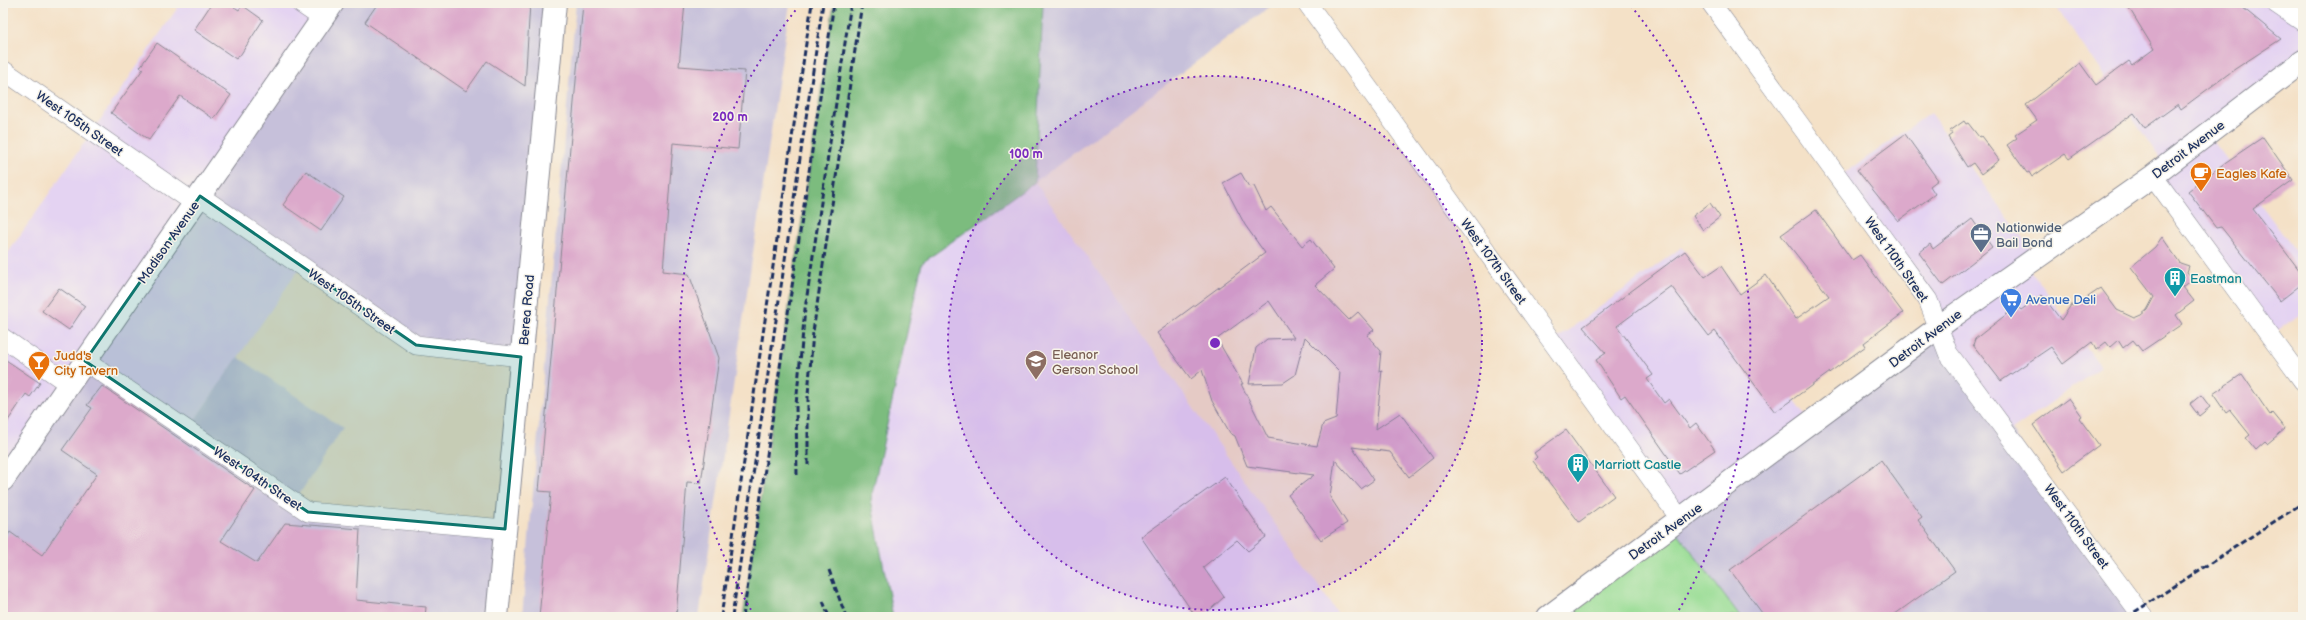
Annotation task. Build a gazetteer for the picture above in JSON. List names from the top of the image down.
{
  "streets": {
    "main road": ["Detroit Avenue", "Madison Avenue", "Berea Road"],
    "street": [
      "West 105th Street",
      "West 110th Street",
      "West 107th Street",
      "West 104th Street"
    ]
  },
  "crossings": [
    ["West 105th Street", "Madison Avenue"],
    ["West 105th Street", "Berea Road"],
    ["Detroit Avenue", "West 110th Street"],
    ["Detroit Avenue", "West 107th Street"],
    ["Madison Avenue", "West 104th Street"],
    ["Berea Road", "West 104th Street"]
  ],
  "places": {
    "cafe": ["Eagles Kafe"],
    "office": ["Nationwide Bail Bond"],
    "building": ["Eastman", "Marriott Castle"],
    "supermarket": ["Avenue Deli"],
    "school or university": ["Eleanor Gerson School"],
    "bar": ["Judd's City Tavern"]
  },
  "rings": ["200 m", "100 m"]
}
